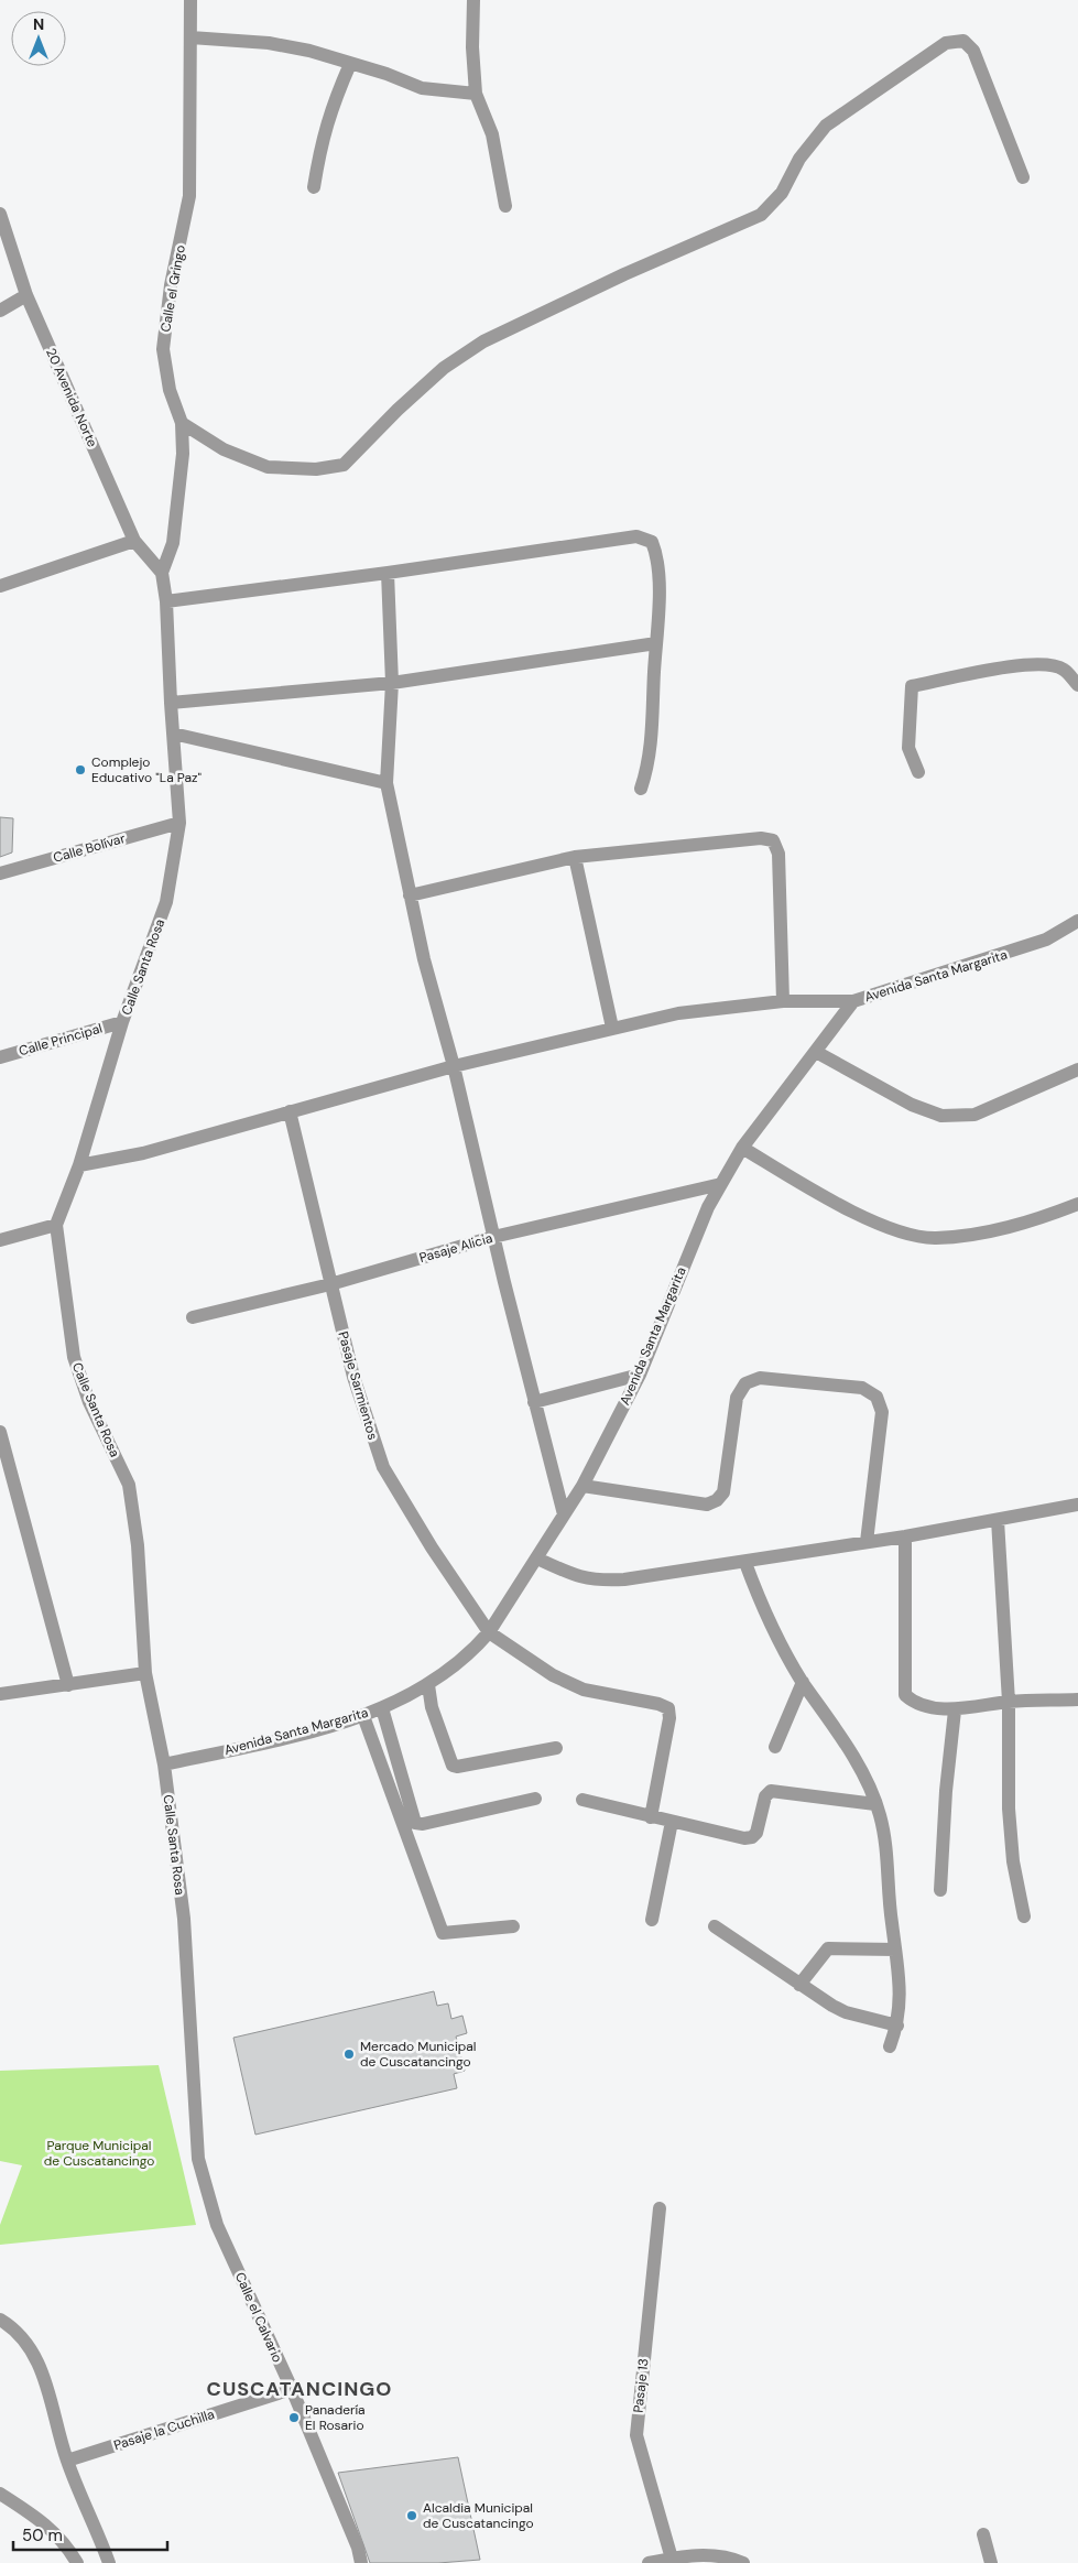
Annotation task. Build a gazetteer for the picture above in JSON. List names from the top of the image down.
{
  "streets": {
    "street": [
      "Calle el Gringo",
      "20 Avenida Norte",
      "Calle Bolívar",
      "Calle Santa Rosa",
      "Avenida Santa Margarita",
      "Calle Principal",
      "Pasaje Alicia",
      "Pasaje Sarmientos",
      "Calle el Calvario",
      "Pasaje 13",
      "Pasaje la Cuchilla"
    ]
  },
  "crossings": [
    ["Calle el Gringo", "20 Avenida Norte"],
    ["Calle el Gringo", "Calle Santa Rosa"],
    ["20 Avenida Norte", "Calle Santa Rosa"],
    ["Calle Bolívar", "Calle Santa Rosa"],
    ["Calle Santa Rosa", "Avenida Santa Margarita"],
    ["Calle Santa Rosa", "Calle Principal"],
    ["Calle Santa Rosa", "Calle el Calvario"],
    ["Avenida Santa Margarita", "Pasaje Alicia"],
    ["Avenida Santa Margarita", "Pasaje Sarmientos"],
    ["Pasaje Alicia", "Pasaje Sarmientos"],
    ["Calle el Calvario", "Pasaje la Cuchilla"]
  ],
  "districts": ["CUSCATANCINGO"],
  "parks": ["Parque Municipal de Cuscatancingo"],
  "places": [
    "Complejo Educativo \"La Paz\"",
    "Mercado Municipal de Cuscatancingo",
    "Panadería El Rosario",
    "Alcaldia Municipal de Cuscatancingo"
  ],
  "scale_bar": "50 m",
  "north": "top"
}
